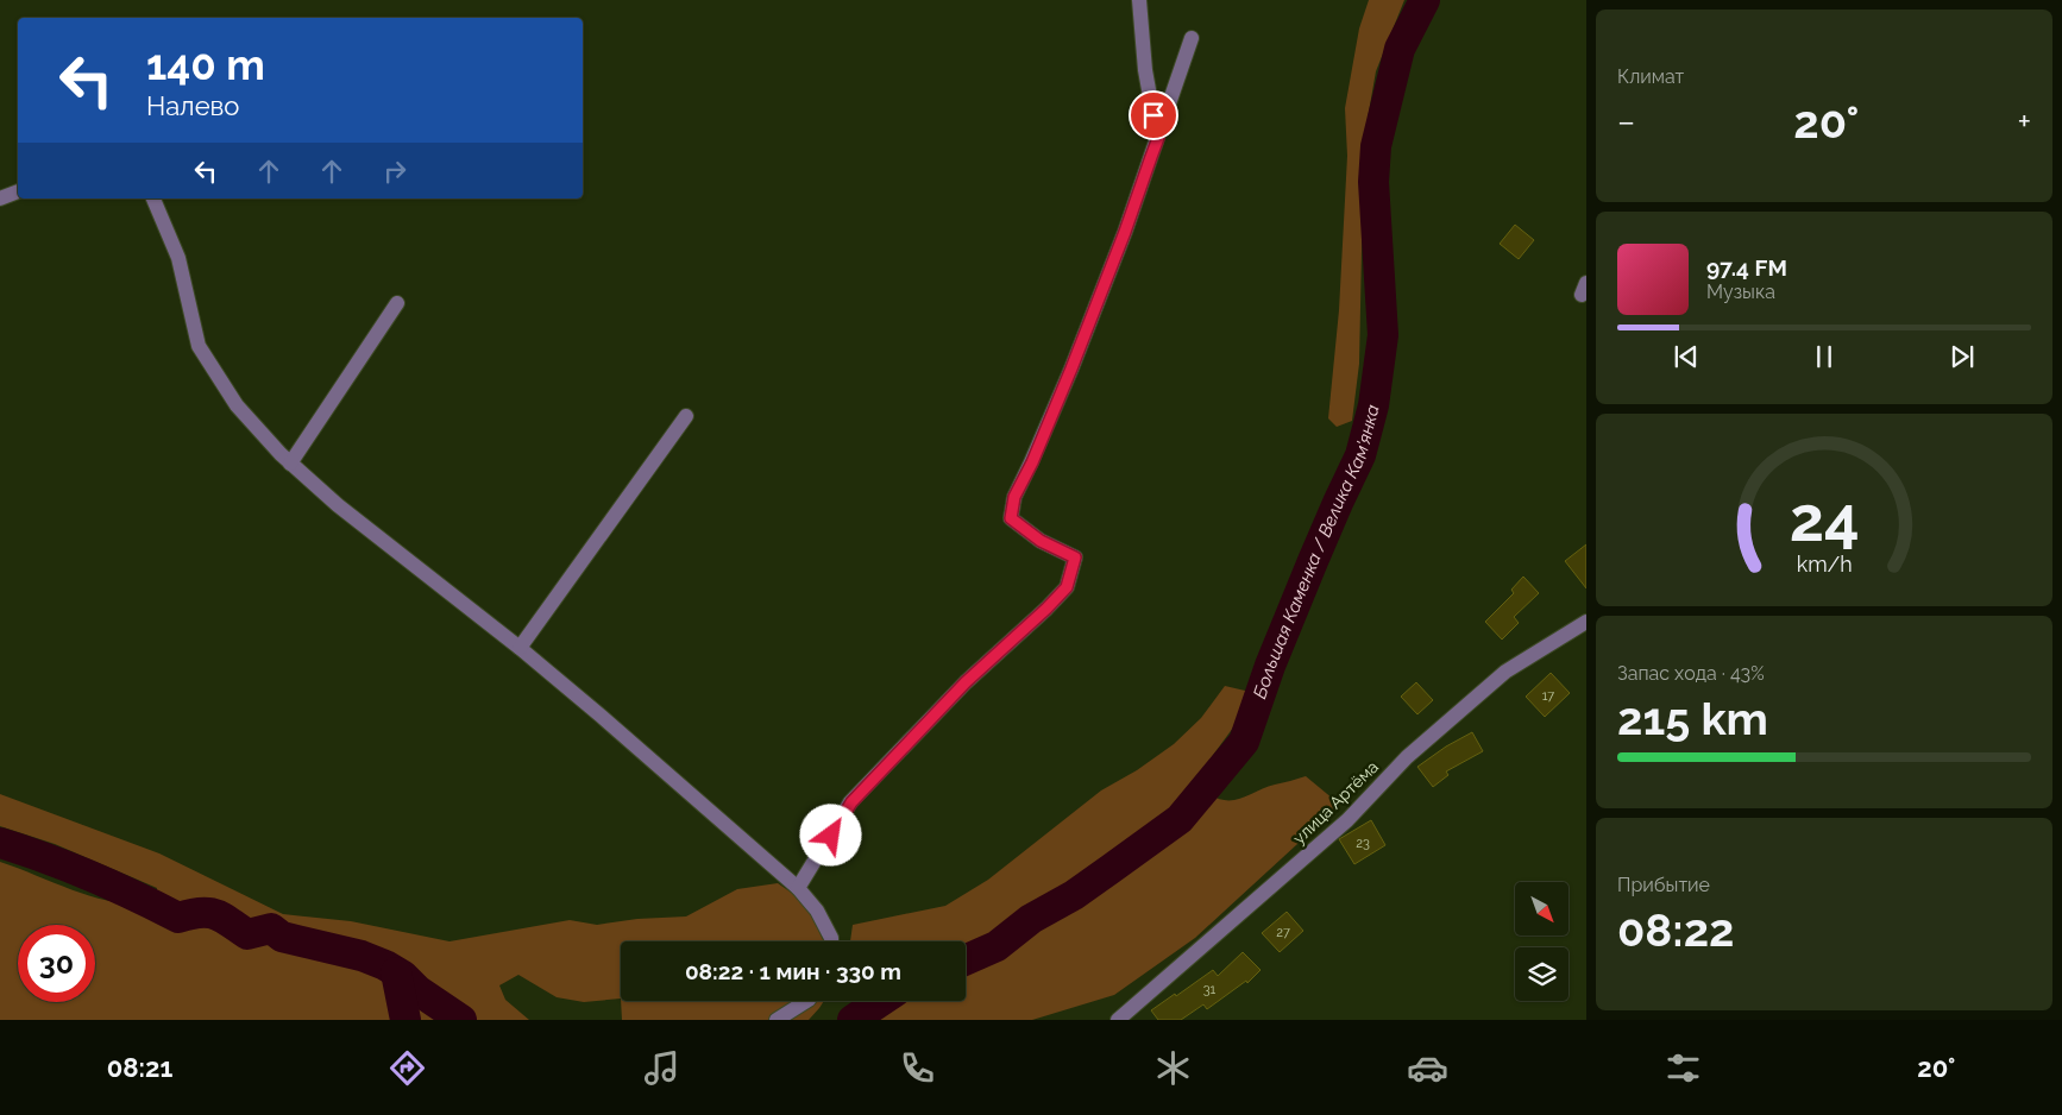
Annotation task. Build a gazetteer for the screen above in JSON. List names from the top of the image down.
{
  "streets": {
    "street": ["улица Артёма"]
  },
  "water": ["Большая Каменка / Велика Кам'янка"],
  "house_numbers": [
    "17",
    "23",
    "27",
    "31"
  ],
  "north": "bottom right",
  "page": {
    "tile": [
      "Климат",
      ["Запас хода · 43%", "215 km"],
      ["Прибытие", "08:22"]
    ],
    "turn": ["140 m", "Налево"],
    "heat": ["−", "20°", "+"],
    "song": ["97.4 FM", "Музыка"],
    "limit": "30",
    "trip": "08:22 · 1 мин · 330 m",
    "tabs": ["08:21", "20°"],
    "gauge": ["24", "km/h"]
  }
}
